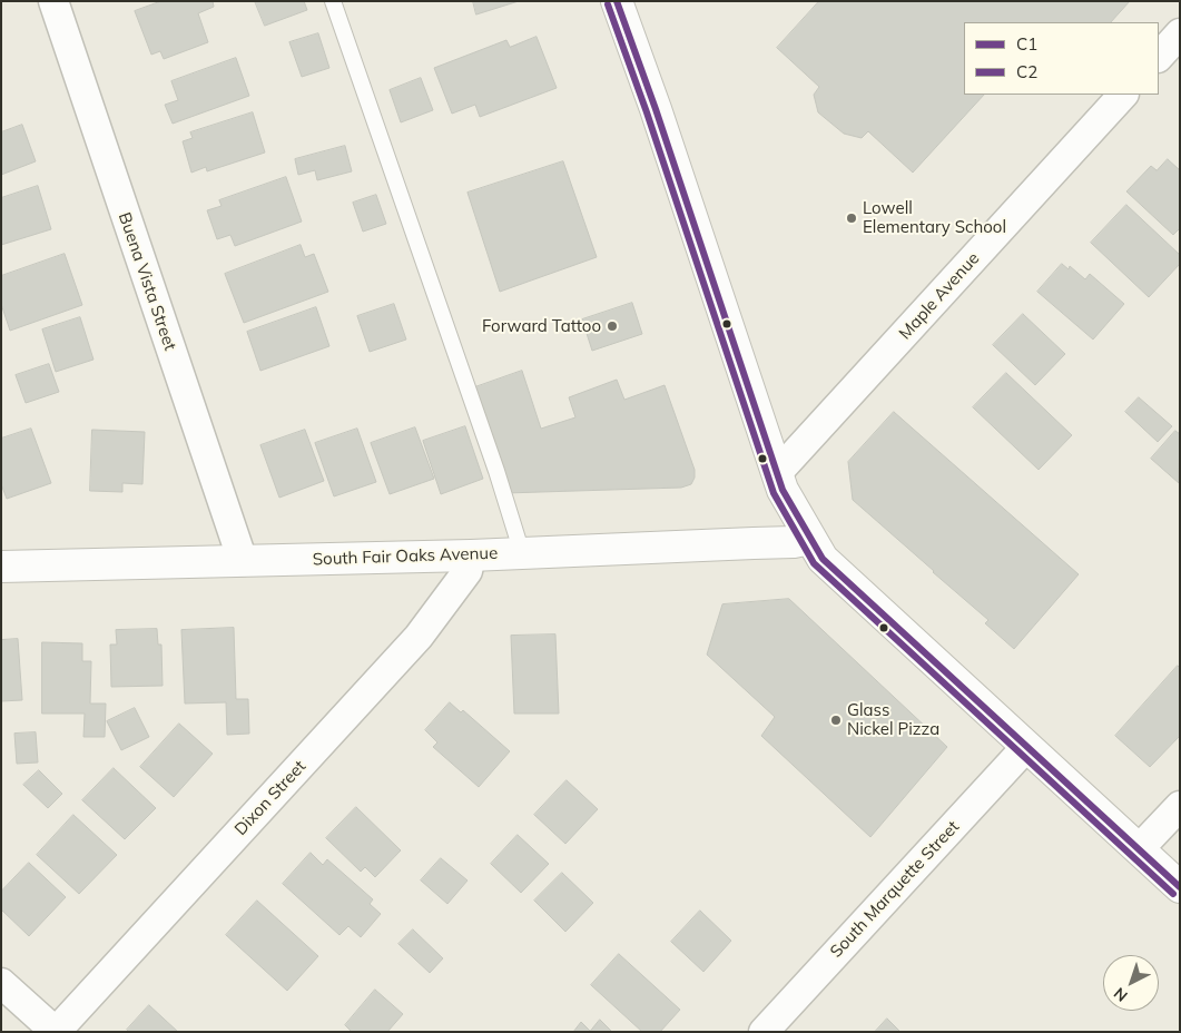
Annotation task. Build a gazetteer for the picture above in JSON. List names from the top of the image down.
{
  "streets": {
    "street": [
      "Buena Vista Street",
      "Maple Avenue",
      "South Fair Oaks Avenue",
      "Dixon Street",
      "South Marquette Street"
    ]
  },
  "crossings": [
    ["Buena Vista Street", "South Fair Oaks Avenue"],
    ["South Fair Oaks Avenue", "Dixon Street"]
  ],
  "places": ["Lowell Elementary School", "Forward Tattoo", "Glass Nickel Pizza"],
  "lines": ["transit line C1", "transit line C2"],
  "legend": ["C1", "C2"],
  "north": "bottom left"
}
